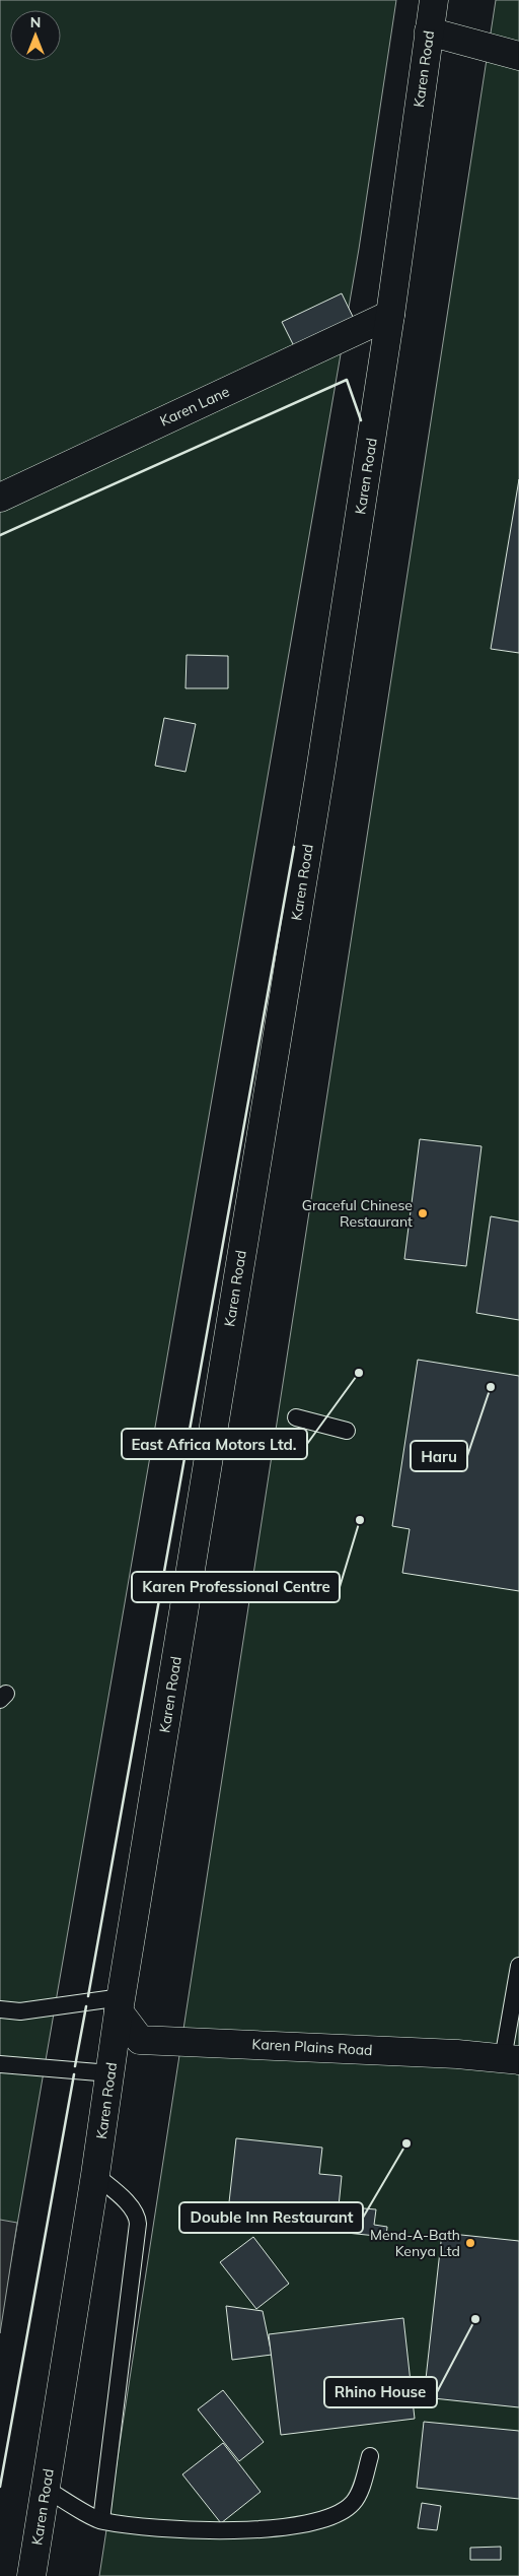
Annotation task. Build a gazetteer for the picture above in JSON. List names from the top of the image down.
{
  "streets": {
    "street": ["Karen Road", "Karen Lane", "Karen Plains Road"]
  },
  "crossings": [
    ["Karen Road", "Karen Lane"],
    ["Karen Road", "Karen Plains Road"]
  ],
  "places": [
    "Graceful Chinese Restaurant",
    "East Africa Motors Ltd.",
    "Haru",
    "Karen Professional Centre",
    "Double Inn Restaurant",
    "Mend-A-Bath Kenya Ltd",
    "Rhino House"
  ],
  "north": "top"
}
